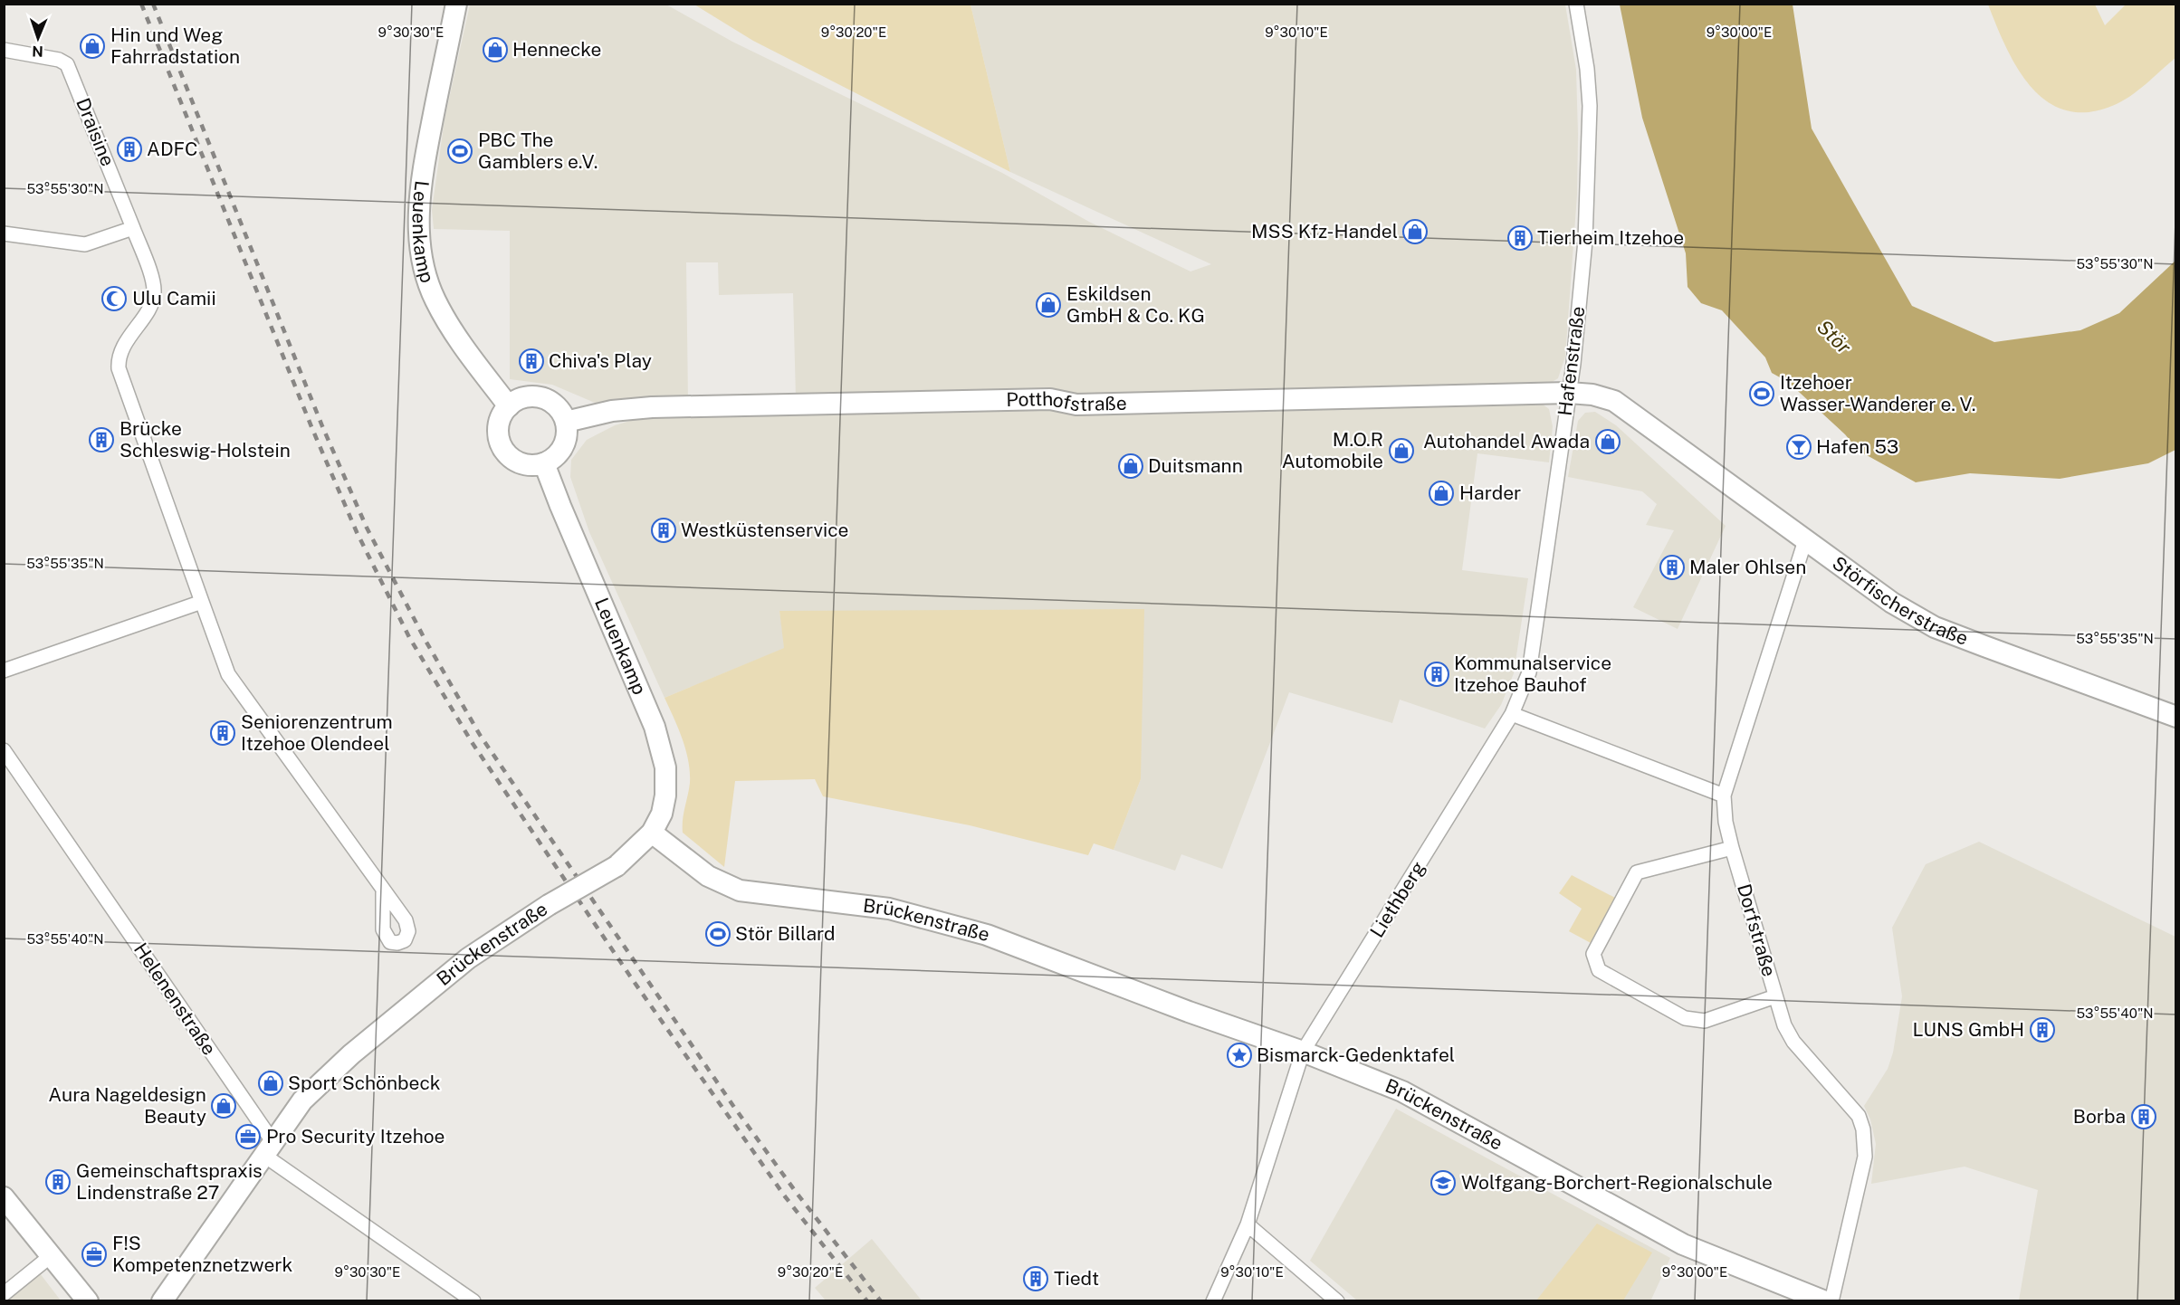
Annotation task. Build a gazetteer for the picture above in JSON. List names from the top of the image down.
{
  "streets": {
    "street": [
      "Draisine",
      "Leuenkamp",
      "Hafenstraße",
      "Potthofstraße",
      "Störfischerstraße",
      "Liethberg",
      "Brückenstraße",
      "Dorfstraße",
      "Helenenstraße"
    ]
  },
  "crossings": [
    ["Leuenkamp", "Potthofstraße"],
    ["Leuenkamp", "Brückenstraße"],
    ["Hafenstraße", "Potthofstraße"],
    ["Hafenstraße", "Störfischerstraße"],
    ["Hafenstraße", "Liethberg"],
    ["Potthofstraße", "Störfischerstraße"],
    ["Störfischerstraße", "Dorfstraße"],
    ["Liethberg", "Brückenstraße"],
    ["Brückenstraße", "Helenenstraße"]
  ],
  "water": ["Stör"],
  "places": {
    "shop": [
      "Hin und Weg Fahrradstation",
      "Hennecke",
      "MSS Kfz-Handel",
      "Eskildsen GmbH & Co. KG",
      "Autohandel Awada",
      "M.O.R Automobile",
      "Duitsmann",
      "Harder",
      "Sport Schönbeck",
      "Aura Nageldesign Beauty"
    ],
    "building": [
      "ADFC",
      "Tierheim Itzehoe",
      "Chiva's Play",
      "Brücke Schleswig-Holstein",
      "Westküstenservice",
      "Maler Ohlsen",
      "Kommunalservice Itzehoe Bauhof",
      "Seniorenzentrum Itzehoe Olendeel",
      "LUNS GmbH",
      "Borba",
      "Gemeinschaftspraxis Lindenstraße 27",
      "Tiedt"
    ],
    "sports": ["PBC The Gamblers e.V.", "Itzehoer Wasser-Wanderer e. V.", "Stör Billard"],
    "mosque": ["Ulu Camii"],
    "bar": ["Hafen 53"],
    "place": ["Bismarck-Gedenktafel"],
    "office": ["Pro Security Itzehoe", "F!S Kompetenznetzwerk"],
    "school or university": ["Wolfgang-Borchert-Regionalschule"]
  },
  "north": "bottom",
  "coordinates": [
    "9°30'30\"E",
    "9°30'20\"E",
    "9°30'10\"E",
    "9°30'00\"E",
    "53°55'30\"N",
    "53°55'35\"N",
    "53°55'40\"N"
  ]
}
